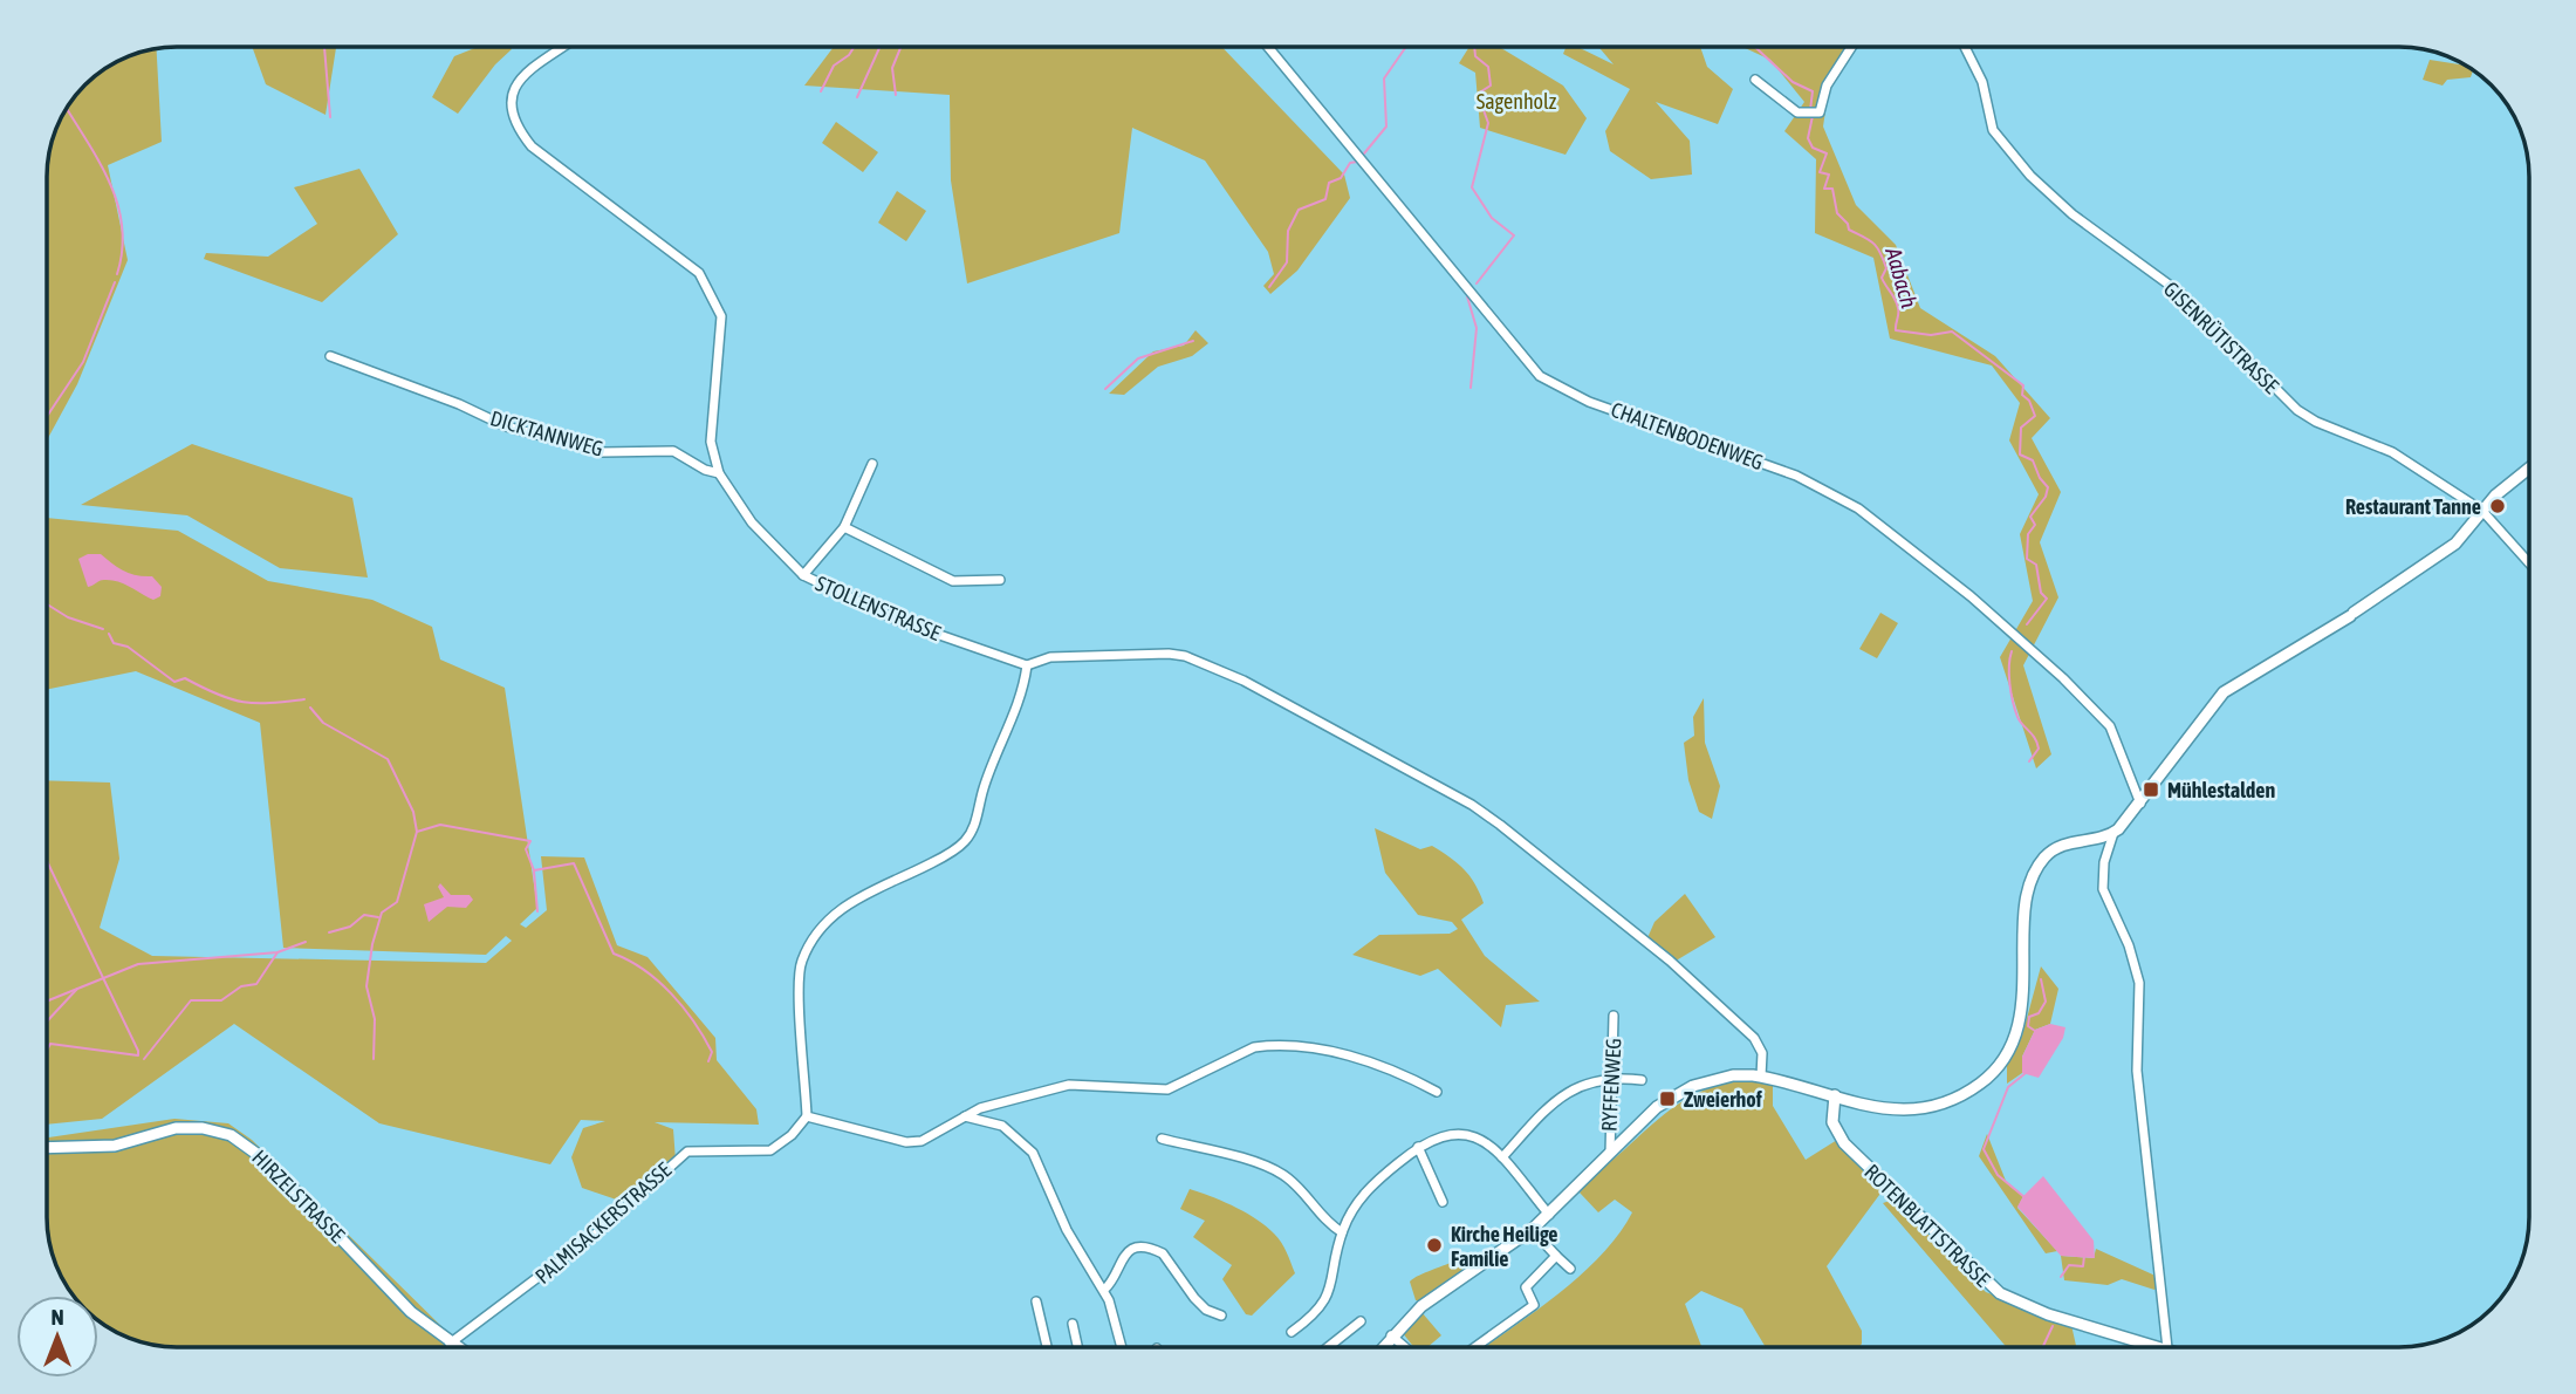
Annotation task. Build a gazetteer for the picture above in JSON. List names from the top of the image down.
{
  "streets": {
    "street": [
      "GISENRÜTISTRASSE",
      "DICKTANNWEG",
      "CHALTENBODENWEG",
      "STOLLENSTRASSE",
      "RYFFENWEG",
      "HIRZELSTRASSE",
      "PALMISACKERSTRASSE",
      "ROTENBLATTSTRASSE"
    ]
  },
  "crossings": [
    ["DICKTANNWEG", "STOLLENSTRASSE"],
    ["HIRZELSTRASSE", "PALMISACKERSTRASSE"]
  ],
  "water": ["Aabach"],
  "parks": ["Sagenholz"],
  "places": {
    "other": ["Restaurant Tanne", "Kirche Heilige Familie"],
    "transit": ["Mühlestalden", "Zweierhof"]
  },
  "north": "top"
}
